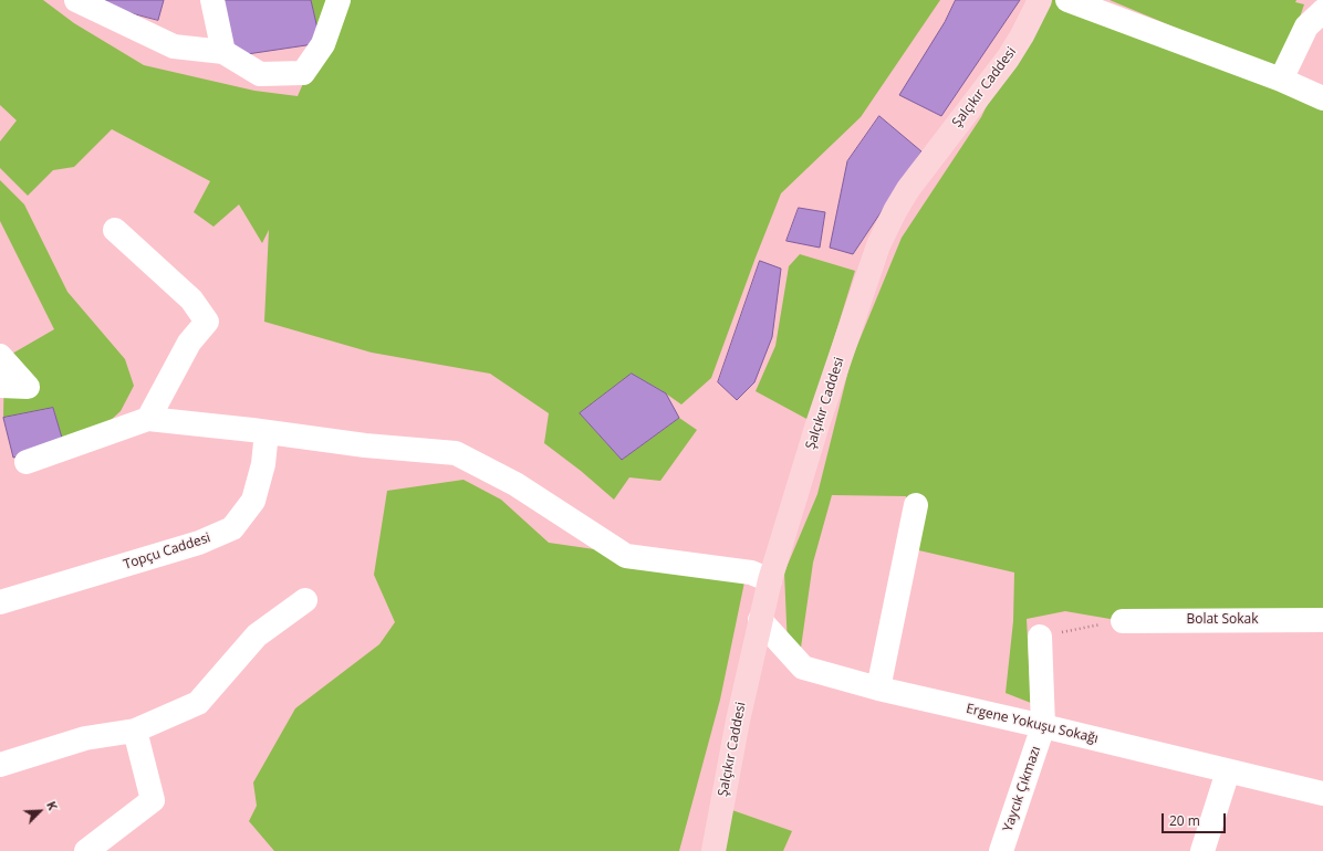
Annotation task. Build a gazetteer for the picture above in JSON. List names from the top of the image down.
{
  "streets": {
    "main road": ["Şalçıkır Caddesi"],
    "street": [
      "Topçu Caddesi",
      "Bolat Sokak",
      "Ergene Yokuşu Sokağı",
      "Yaycık Çıkmazı"
    ]
  },
  "crossings": [
    ["Şalçıkır Caddesi", "Ergene Yokuşu Sokağı"],
    ["Ergene Yokuşu Sokağı", "Yaycık Çıkmazı"]
  ],
  "scale_bar": "20 m",
  "north": "top right"
}
